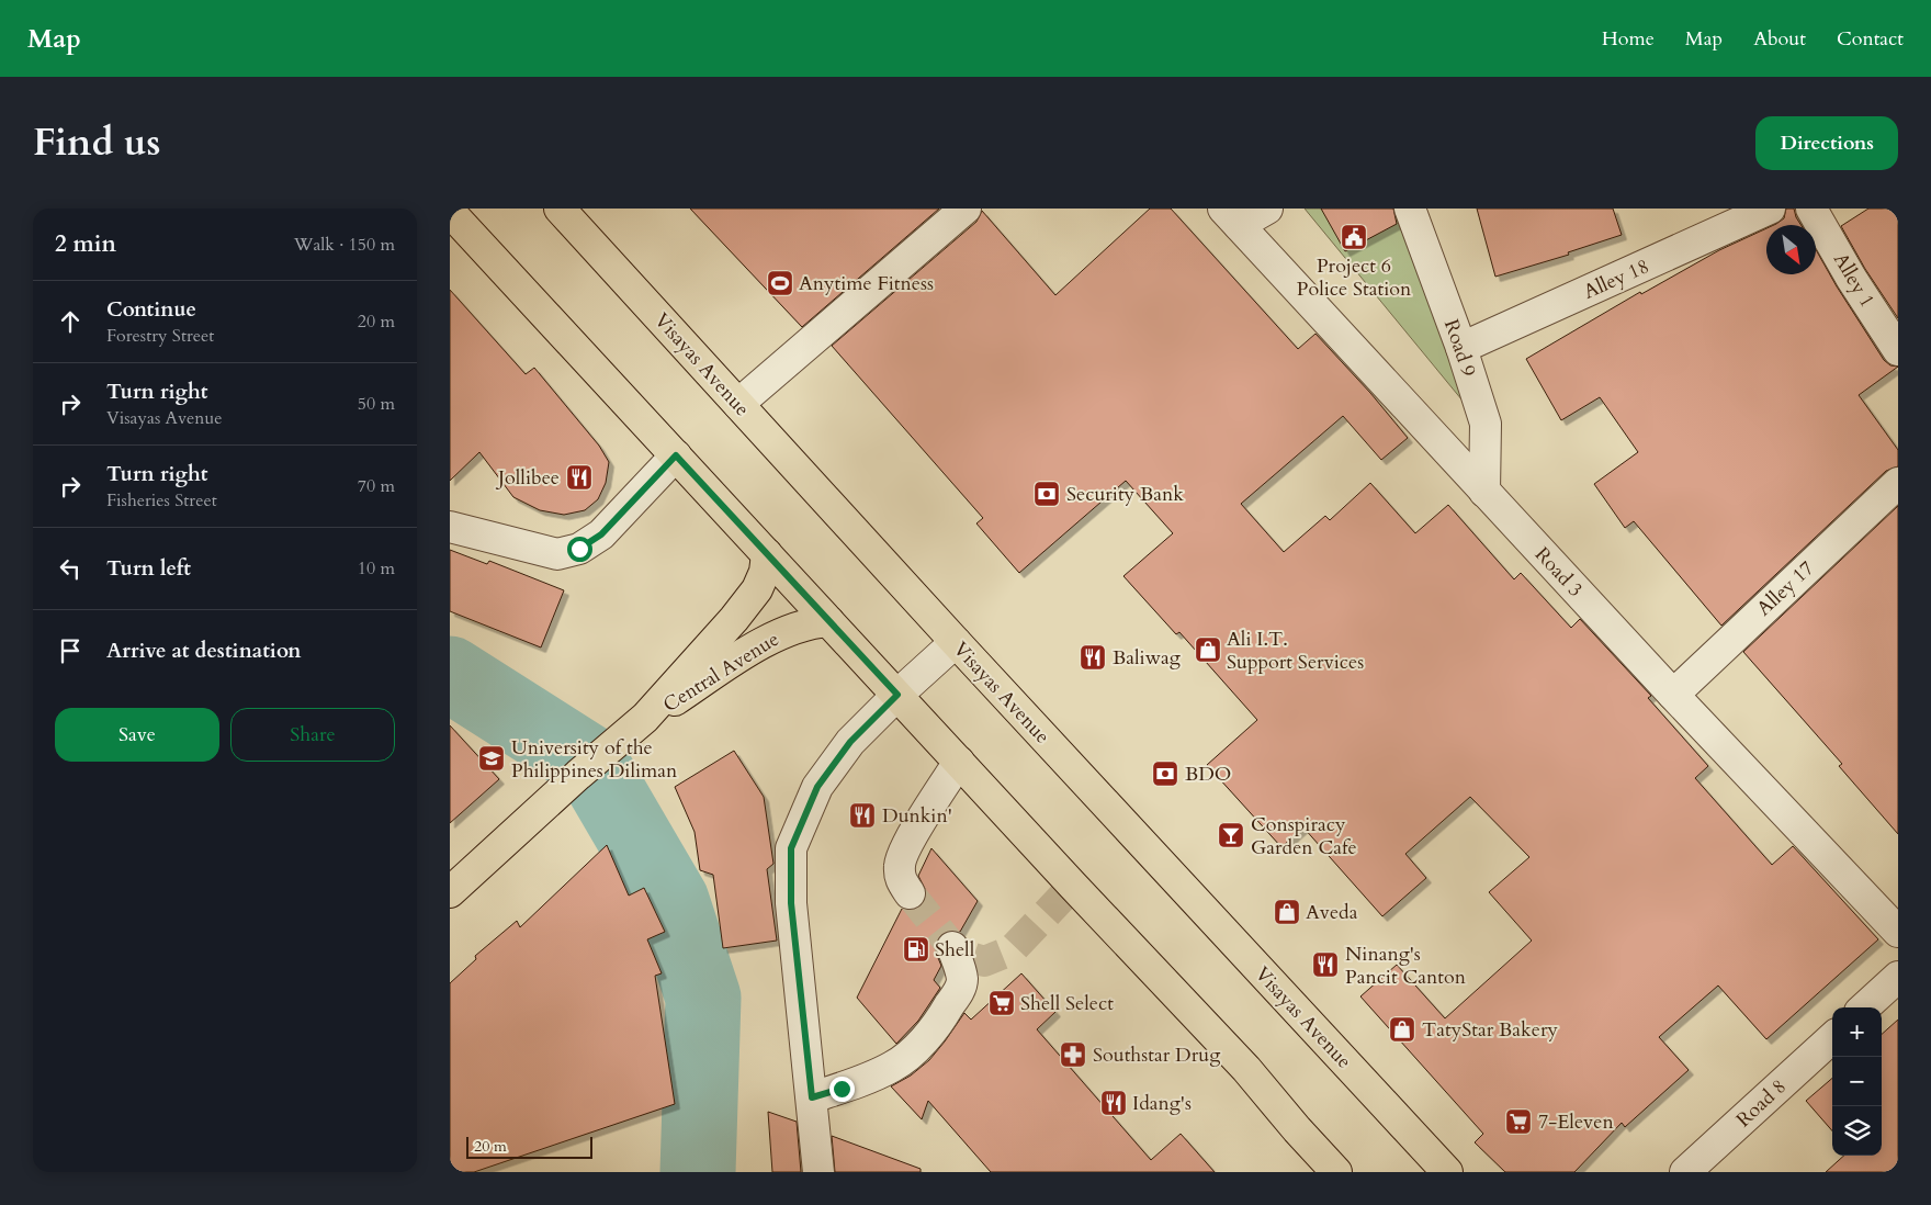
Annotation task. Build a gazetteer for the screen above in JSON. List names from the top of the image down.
{
  "streets": {
    "main road": ["Visayas Avenue", "Central Avenue"],
    "street": [
      "Alley 18",
      "Alley 1",
      "Road 9",
      "Road 3",
      "Alley 17",
      "Road 8"
    ]
  },
  "crossings": [
    ["Alley 18", "Road 9"],
    ["Road 9", "Road 3"],
    ["Road 3", "Alley 17"]
  ],
  "places": {
    "public building": ["Project 6 Police Station"],
    "sports": ["Anytime Fitness"],
    "restaurant": [
      "Jollibee",
      "Baliwag",
      "Dunkin'",
      "Ninang's Pancit Canton",
      "Idang's"
    ],
    "bank": ["Security Bank", "BDO"],
    "shop": ["Ali I.T. Support Services", "Aveda", "TatyStar Bakery"],
    "school or university": ["University of the Philippines Diliman"],
    "bar": ["Conspiracy Garden Cafe"],
    "fuel station": ["Shell"],
    "supermarket": ["Shell Select", "7-Eleven"],
    "pharmacy": ["Southstar Drug"]
  },
  "scale_bar": "20 m",
  "north": "bottom right",
  "page": {
    "header": "Map",
    "nav": [
      "Home",
      "Map",
      "About",
      "Contact"
    ],
    "title": "Find us",
    "buttons": [
      "Directions",
      ["Save", "Share"]
    ],
    "heading": ["2 min", "Walk · 150 m"],
    "list": [
      ["Continue", "Forestry Street", "20 m"],
      ["Turn right", "Visayas Avenue", "50 m"],
      ["Turn right", "Fisheries Street", "70 m"],
      ["Turn left", "10 m"],
      "Arrive at destination"
    ],
    "map_buttons": ["+", "−"],
    "scale": "20 m"
  }
}
